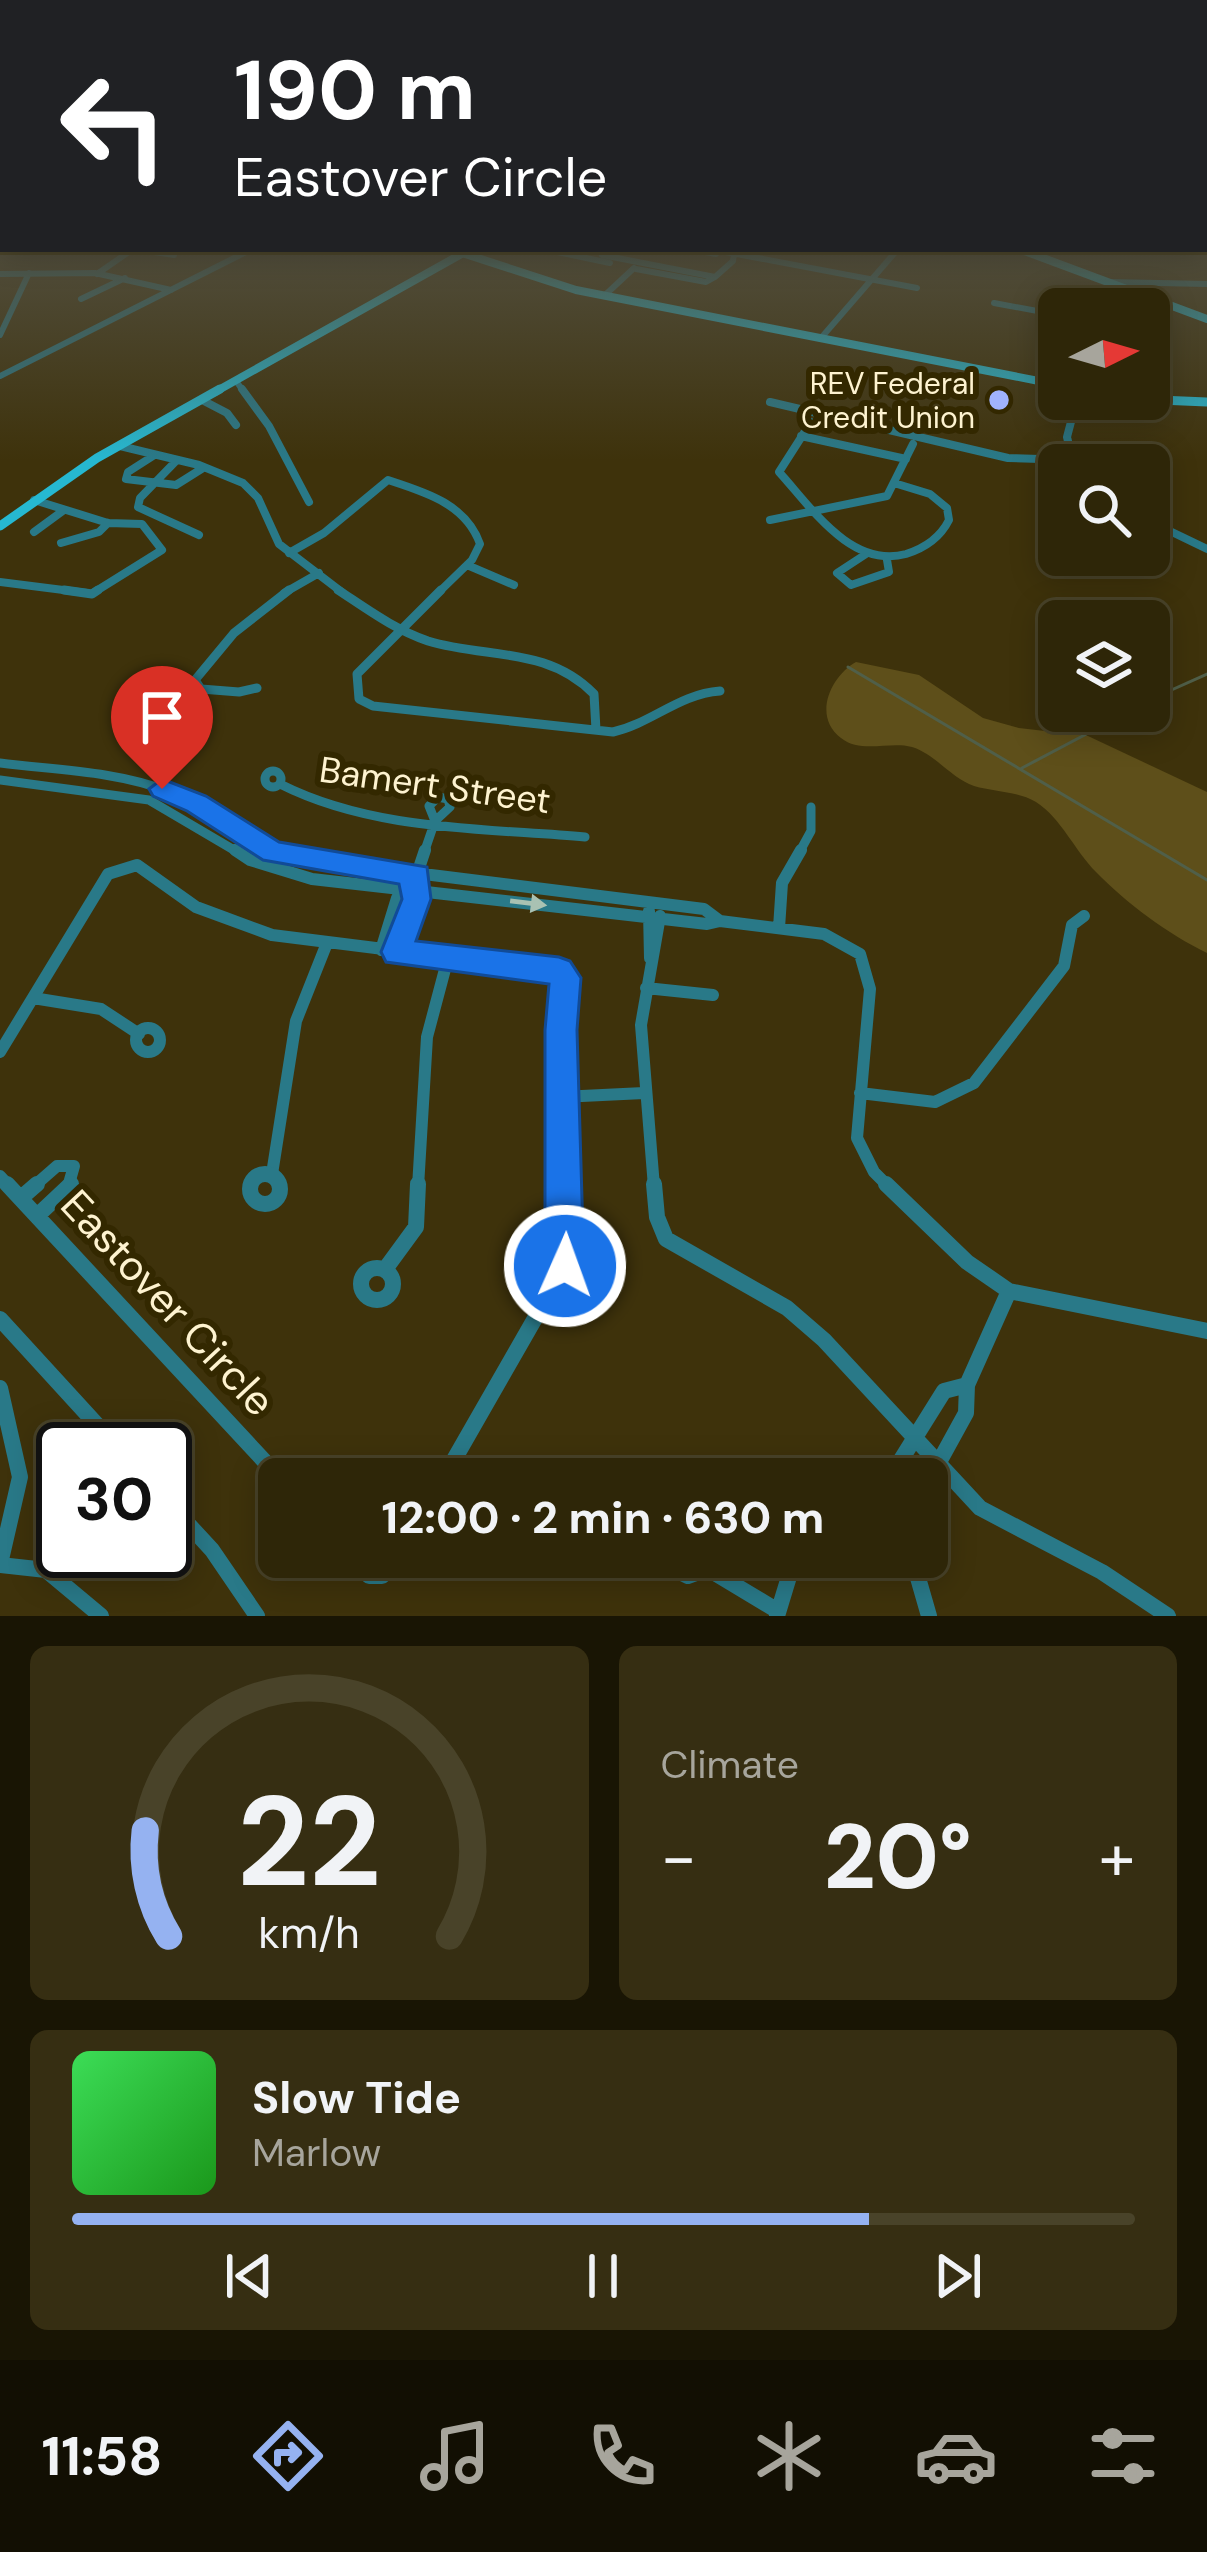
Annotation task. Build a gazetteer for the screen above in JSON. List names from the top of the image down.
{
  "streets": {
    "street": ["Bamert Street", "Eastover Circle"]
  },
  "places": ["REV Federal Credit Union"],
  "north": "right",
  "page": {
    "turn": ["190 m", "Eastover Circle"],
    "limit": "30",
    "trip": "12:00 · 2 min · 630 m",
    "tile": "Climate",
    "heat": ["−", "20°", "+"],
    "song": ["Slow Tide", "Marlow"],
    "tabs": "11:58",
    "gauge": ["22", "km/h"]
  }
}
